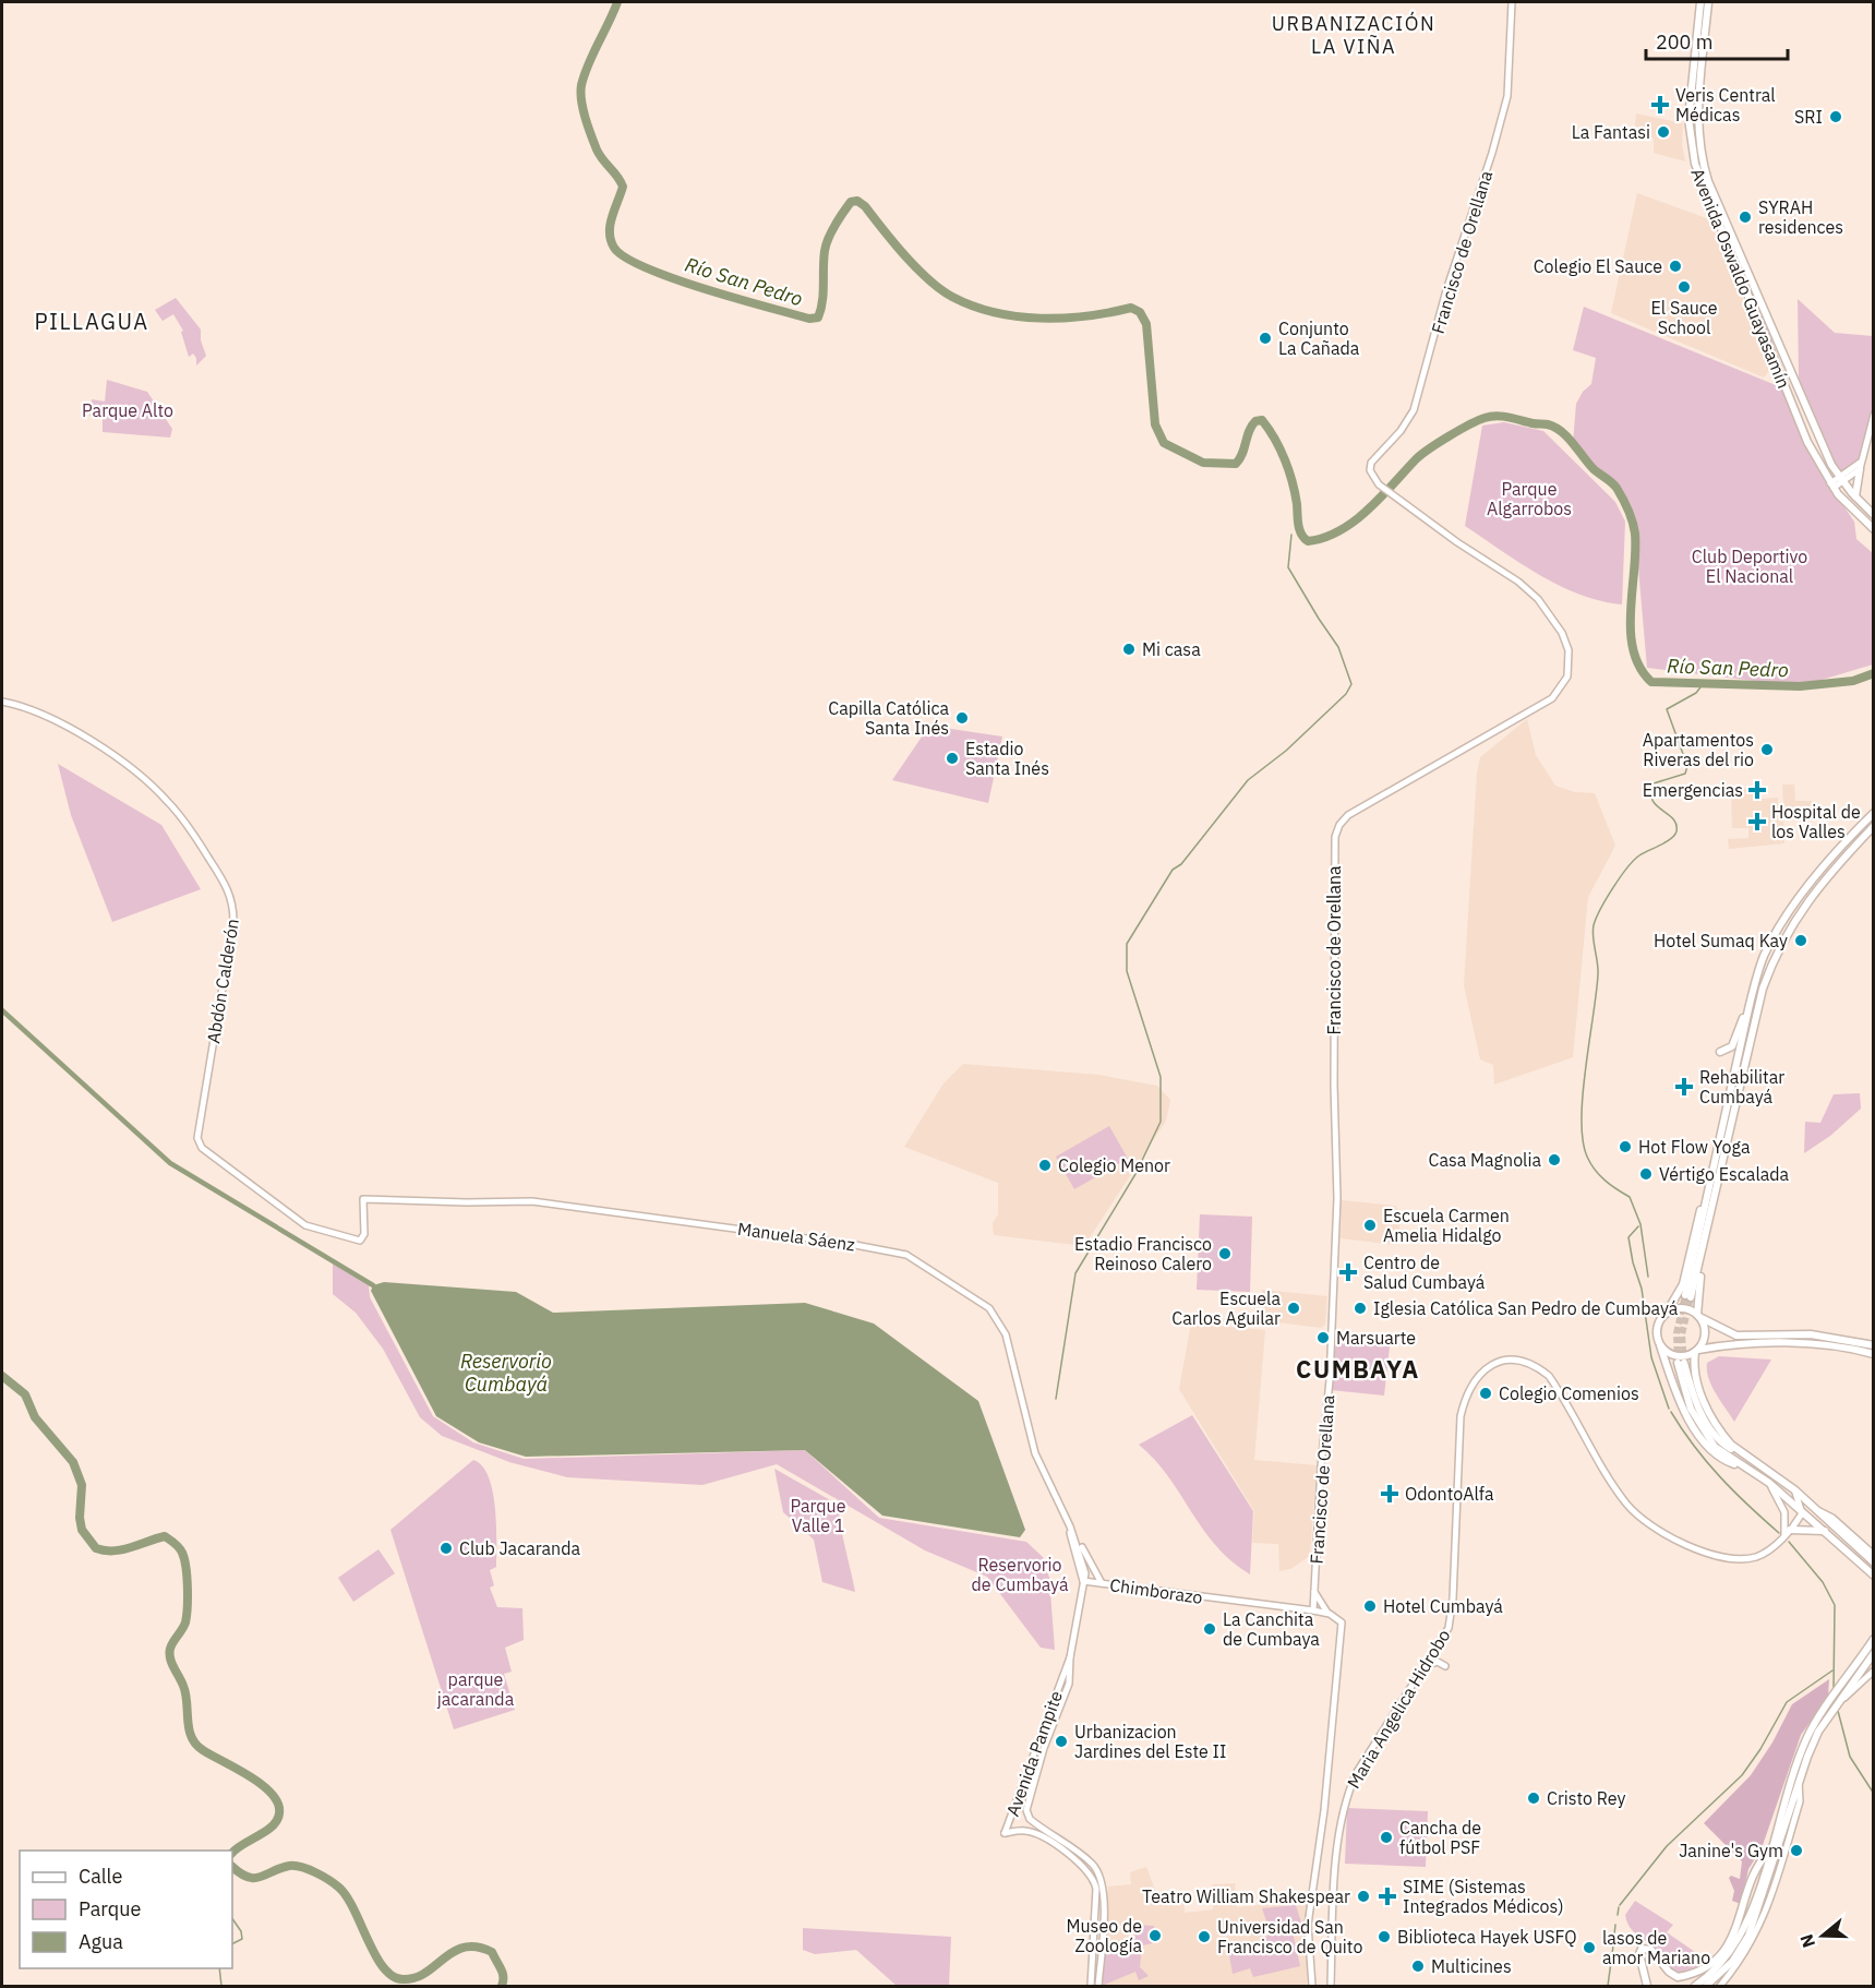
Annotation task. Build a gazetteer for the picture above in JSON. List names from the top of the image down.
{
  "streets": {
    "main road": ["Avenida Oswaldo Guayasamín"],
    "street": [
      "Francisco de Orellana",
      "Abdón Calderón",
      "Manuela Sáenz",
      "Chimborazo",
      "Maria Angelica Hidrobo",
      "Avenida Pampite"
    ]
  },
  "crossings": [
    ["Francisco de Orellana", "Chimborazo"],
    ["Abdón Calderón", "Manuela Sáenz"],
    ["Manuela Sáenz", "Chimborazo"],
    ["Manuela Sáenz", "Avenida Pampite"],
    ["Chimborazo", "Avenida Pampite"]
  ],
  "districts": ["URBANIZACIÓN LA VIÑA", "PILLAGUA", "CUMBAYA"],
  "water": ["Río San Pedro", "Reservorio Cumbayá"],
  "parks": [
    "Parque Alto",
    "Parque Algarrobos",
    "Club Deportivo El Nacional",
    "Parque Valle 1",
    "Reservorio de Cumbayá",
    "parque jacaranda"
  ],
  "places": {
    "health": [
      "Veris Central Médicas",
      "Emergencias",
      "Hospital de los Valles",
      "Rehabilitar Cumbayá",
      "Centro de Salud Cumbayá",
      "OdontoAlfa",
      "SIME (Sistemas Integrados Médicos)"
    ],
    "other": [
      "SRI",
      "La Fantasi",
      "SYRAH residences",
      "Colegio El Sauce",
      "El Sauce School",
      "Conjunto La Cañada",
      "Mi casa",
      "Capilla Católica Santa Inés",
      "Apartamentos Riveras del rio",
      "Estadio Santa Inés",
      "Hotel Sumaq Kay",
      "Hot Flow Yoga",
      "Casa Magnolia",
      "Colegio Menor",
      "Vértigo Escalada",
      "Escuela Carmen Amelia Hidalgo",
      "Estadio Francisco Reinoso Calero",
      "Escuela Carlos Aguilar",
      "Iglesia Católica San Pedro de Cumbayá",
      "Marsuarte",
      "Colegio Comenios",
      "Club Jacaranda",
      "Hotel Cumbayá",
      "La Canchita de Cumbaya",
      "Urbanizacion Jardines del Este II",
      "Cristo Rey",
      "Cancha de fútbol PSF",
      "Janine's Gym",
      "Teatro William Shakespear",
      "Museo de Zoología",
      "Universidad San Francisco de Quito",
      "Biblioteca Hayek USFQ",
      "lasos de amor Mariano",
      "Multicines"
    ]
  },
  "legend": ["Calle", "Parque", "Agua"],
  "scale_bar": "200 m",
  "north": "left"
}
